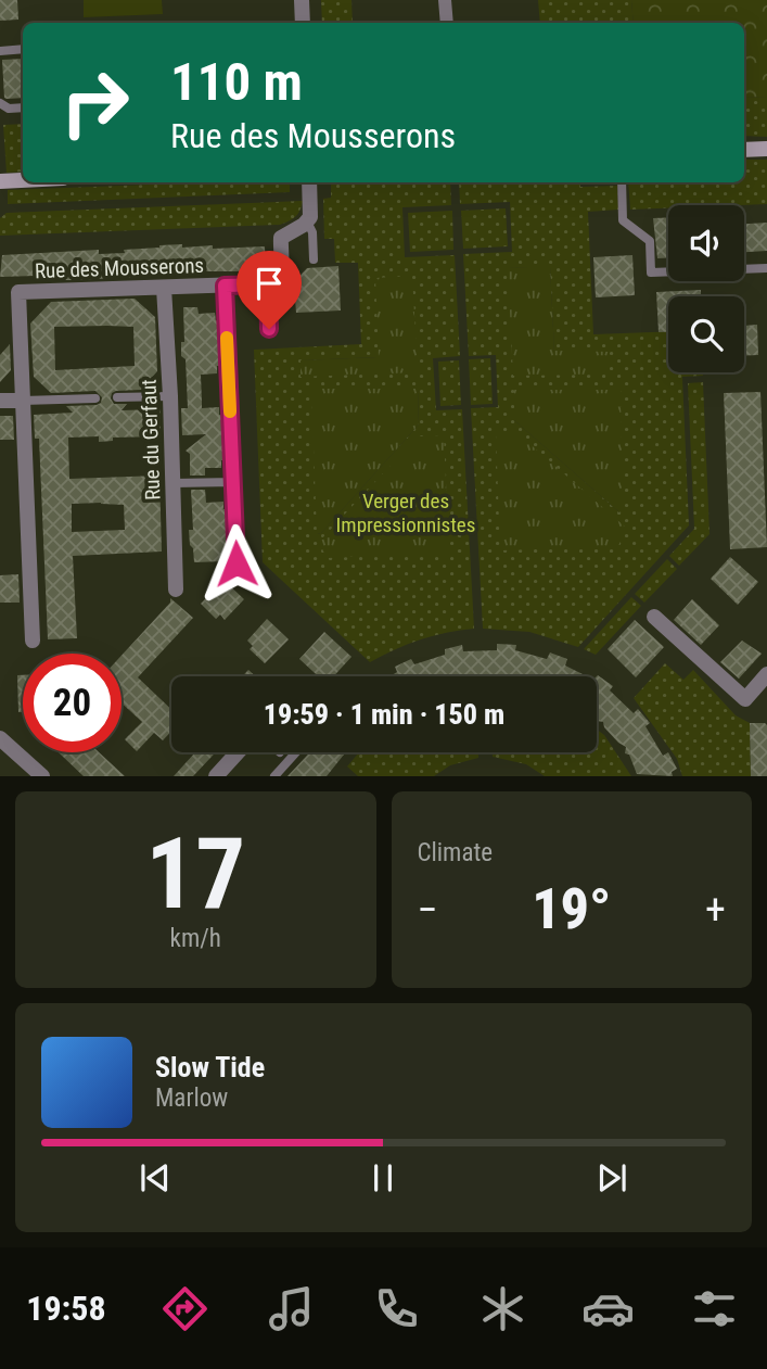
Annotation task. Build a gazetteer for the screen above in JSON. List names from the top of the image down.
{
  "streets": {
    "street": ["Rue des Mousserons", "Rue du Gerfaut"]
  },
  "crossings": [
    ["Rue des Mousserons", "Rue du Gerfaut"]
  ],
  "parks": ["Verger des Impressionnistes"],
  "page": {
    "turn": ["110 m", "Rue des Mousserons"],
    "limit": "20",
    "trip": "19:59 · 1 min · 150 m",
    "tile": [
      ["17", "km/h"],
      "Climate"
    ],
    "heat": ["−", "19°", "+"],
    "song": ["Slow Tide", "Marlow"],
    "tabs": "19:58"
  }
}
